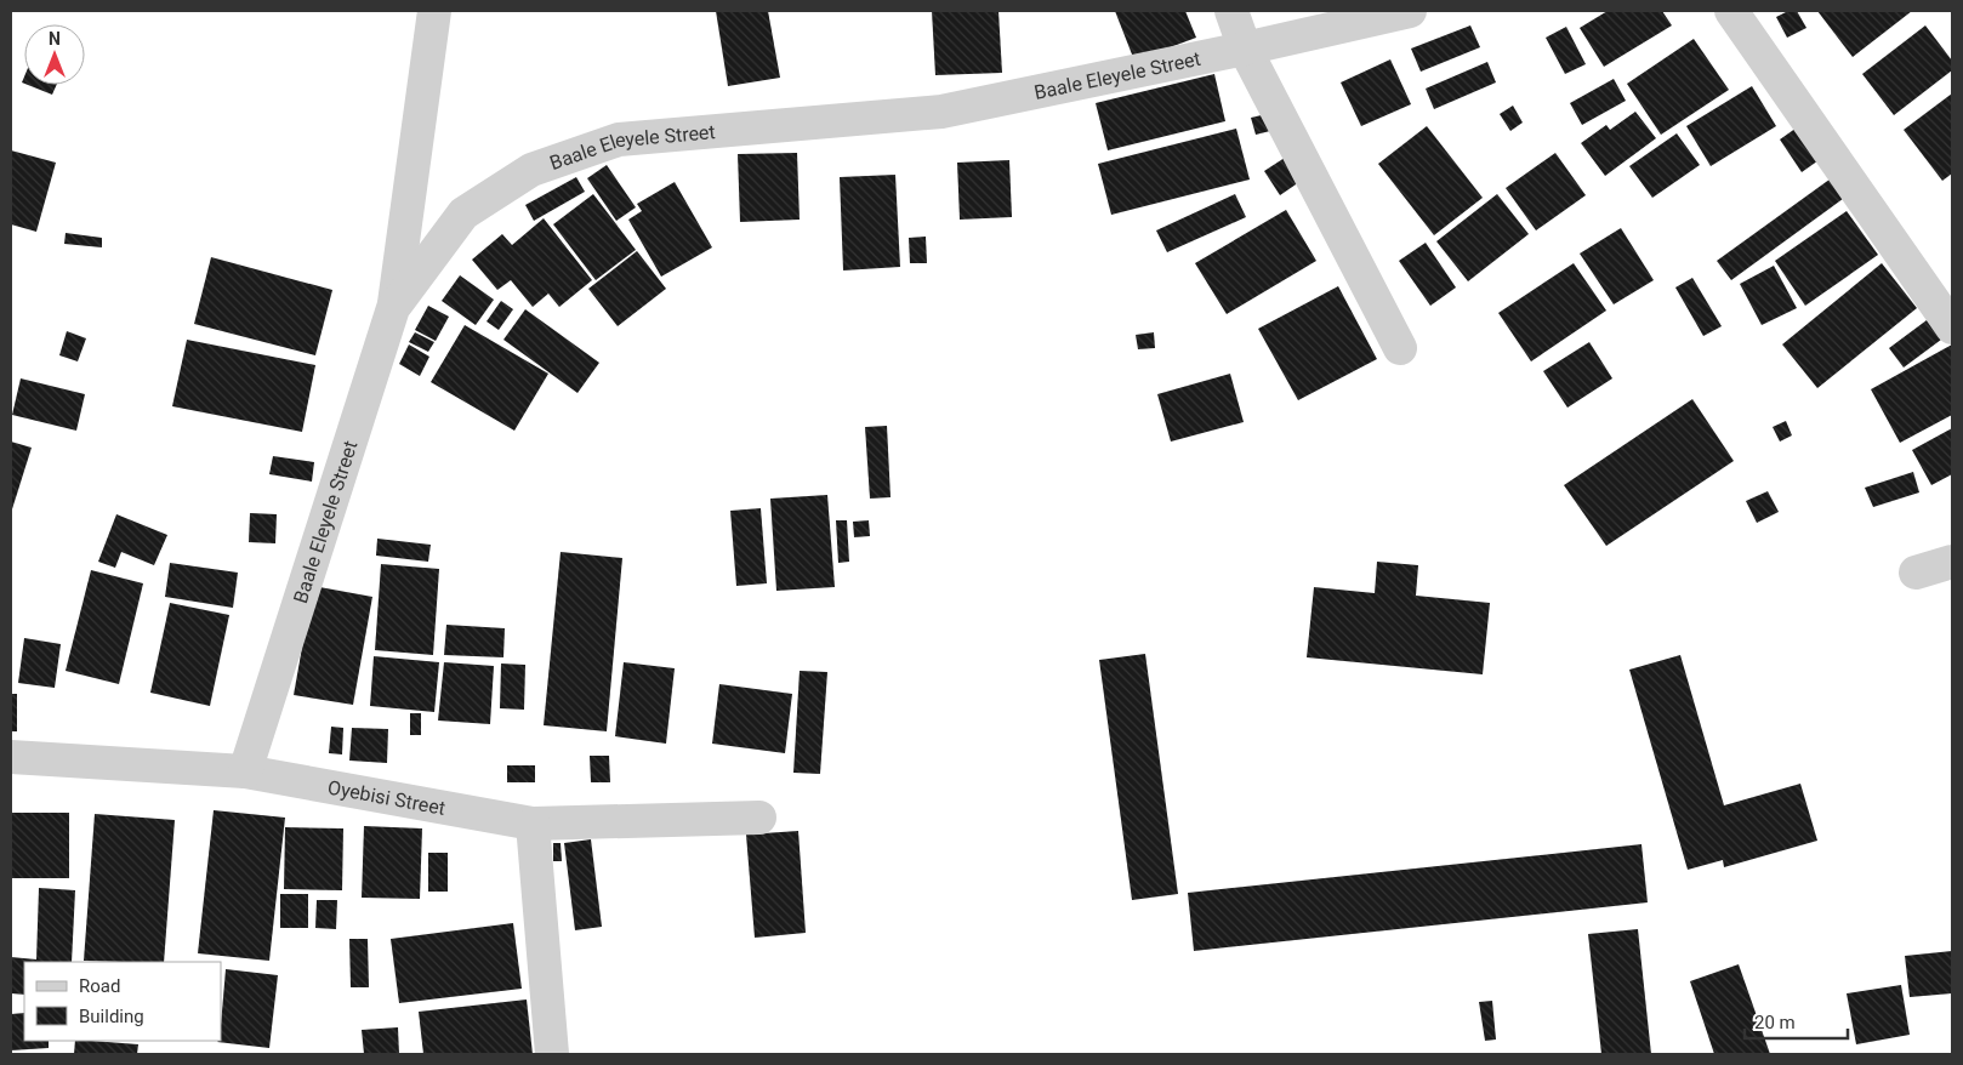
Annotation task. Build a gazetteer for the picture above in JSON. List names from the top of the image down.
{
  "streets": {
    "street": ["Baale Eleyele Street", "Oyebisi Street"]
  },
  "crossings": [
    ["Baale Eleyele Street", "Oyebisi Street"]
  ],
  "legend": ["Road", "Building"],
  "scale_bar": "20 m",
  "north": "top"
}
